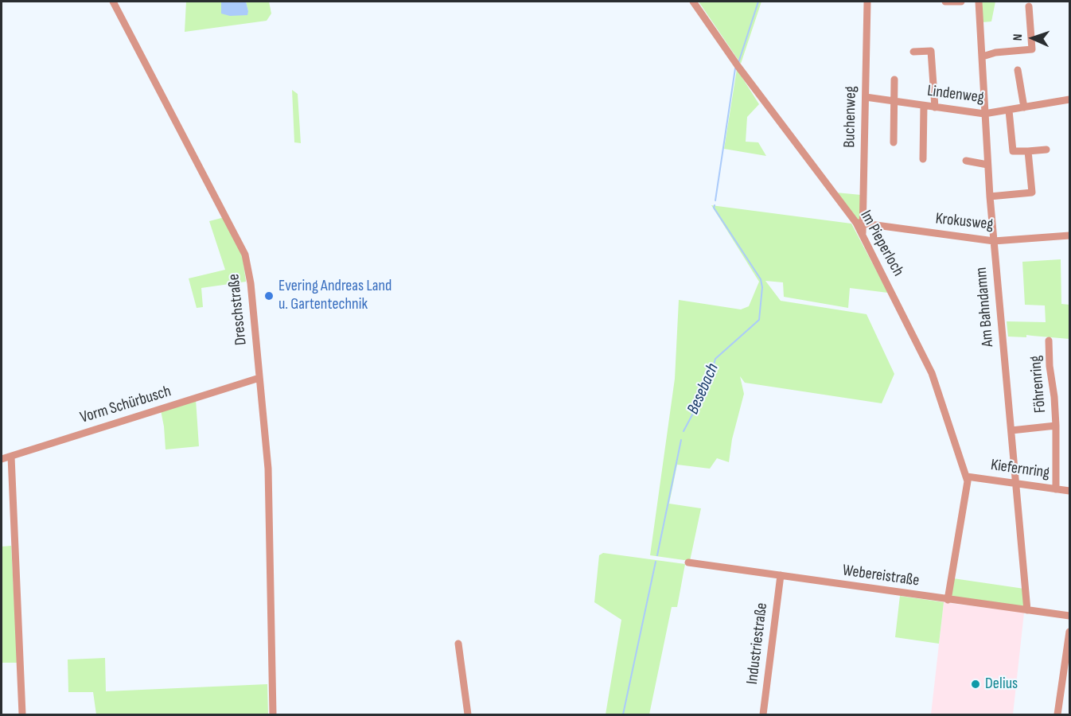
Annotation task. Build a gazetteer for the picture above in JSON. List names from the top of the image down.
{
  "streets": {
    "street": [
      "Lindenweg",
      "Buchenweg",
      "Krokusweg",
      "Im Pieperloch",
      "Am Bahndamm",
      "Dreschstraße",
      "Föhrenring",
      "Vorm Schürbusch",
      "Kiefernring",
      "Webereistraße",
      "Industriestraße"
    ]
  },
  "crossings": [
    ["Lindenweg", "Buchenweg"],
    ["Lindenweg", "Am Bahndamm"],
    ["Buchenweg", "Krokusweg"],
    ["Buchenweg", "Im Pieperloch"],
    ["Krokusweg", "Im Pieperloch"],
    ["Krokusweg", "Am Bahndamm"],
    ["Im Pieperloch", "Kiefernring"],
    ["Im Pieperloch", "Webereistraße"],
    ["Am Bahndamm", "Föhrenring"],
    ["Am Bahndamm", "Kiefernring"],
    ["Am Bahndamm", "Webereistraße"],
    ["Dreschstraße", "Vorm Schürbusch"],
    ["Föhrenring", "Kiefernring"],
    ["Webereistraße", "Industriestraße"]
  ],
  "water": ["Besebach"],
  "places": ["Evering Andreas Land u. Gartentechnik", "Delius"],
  "north": "left"
}
